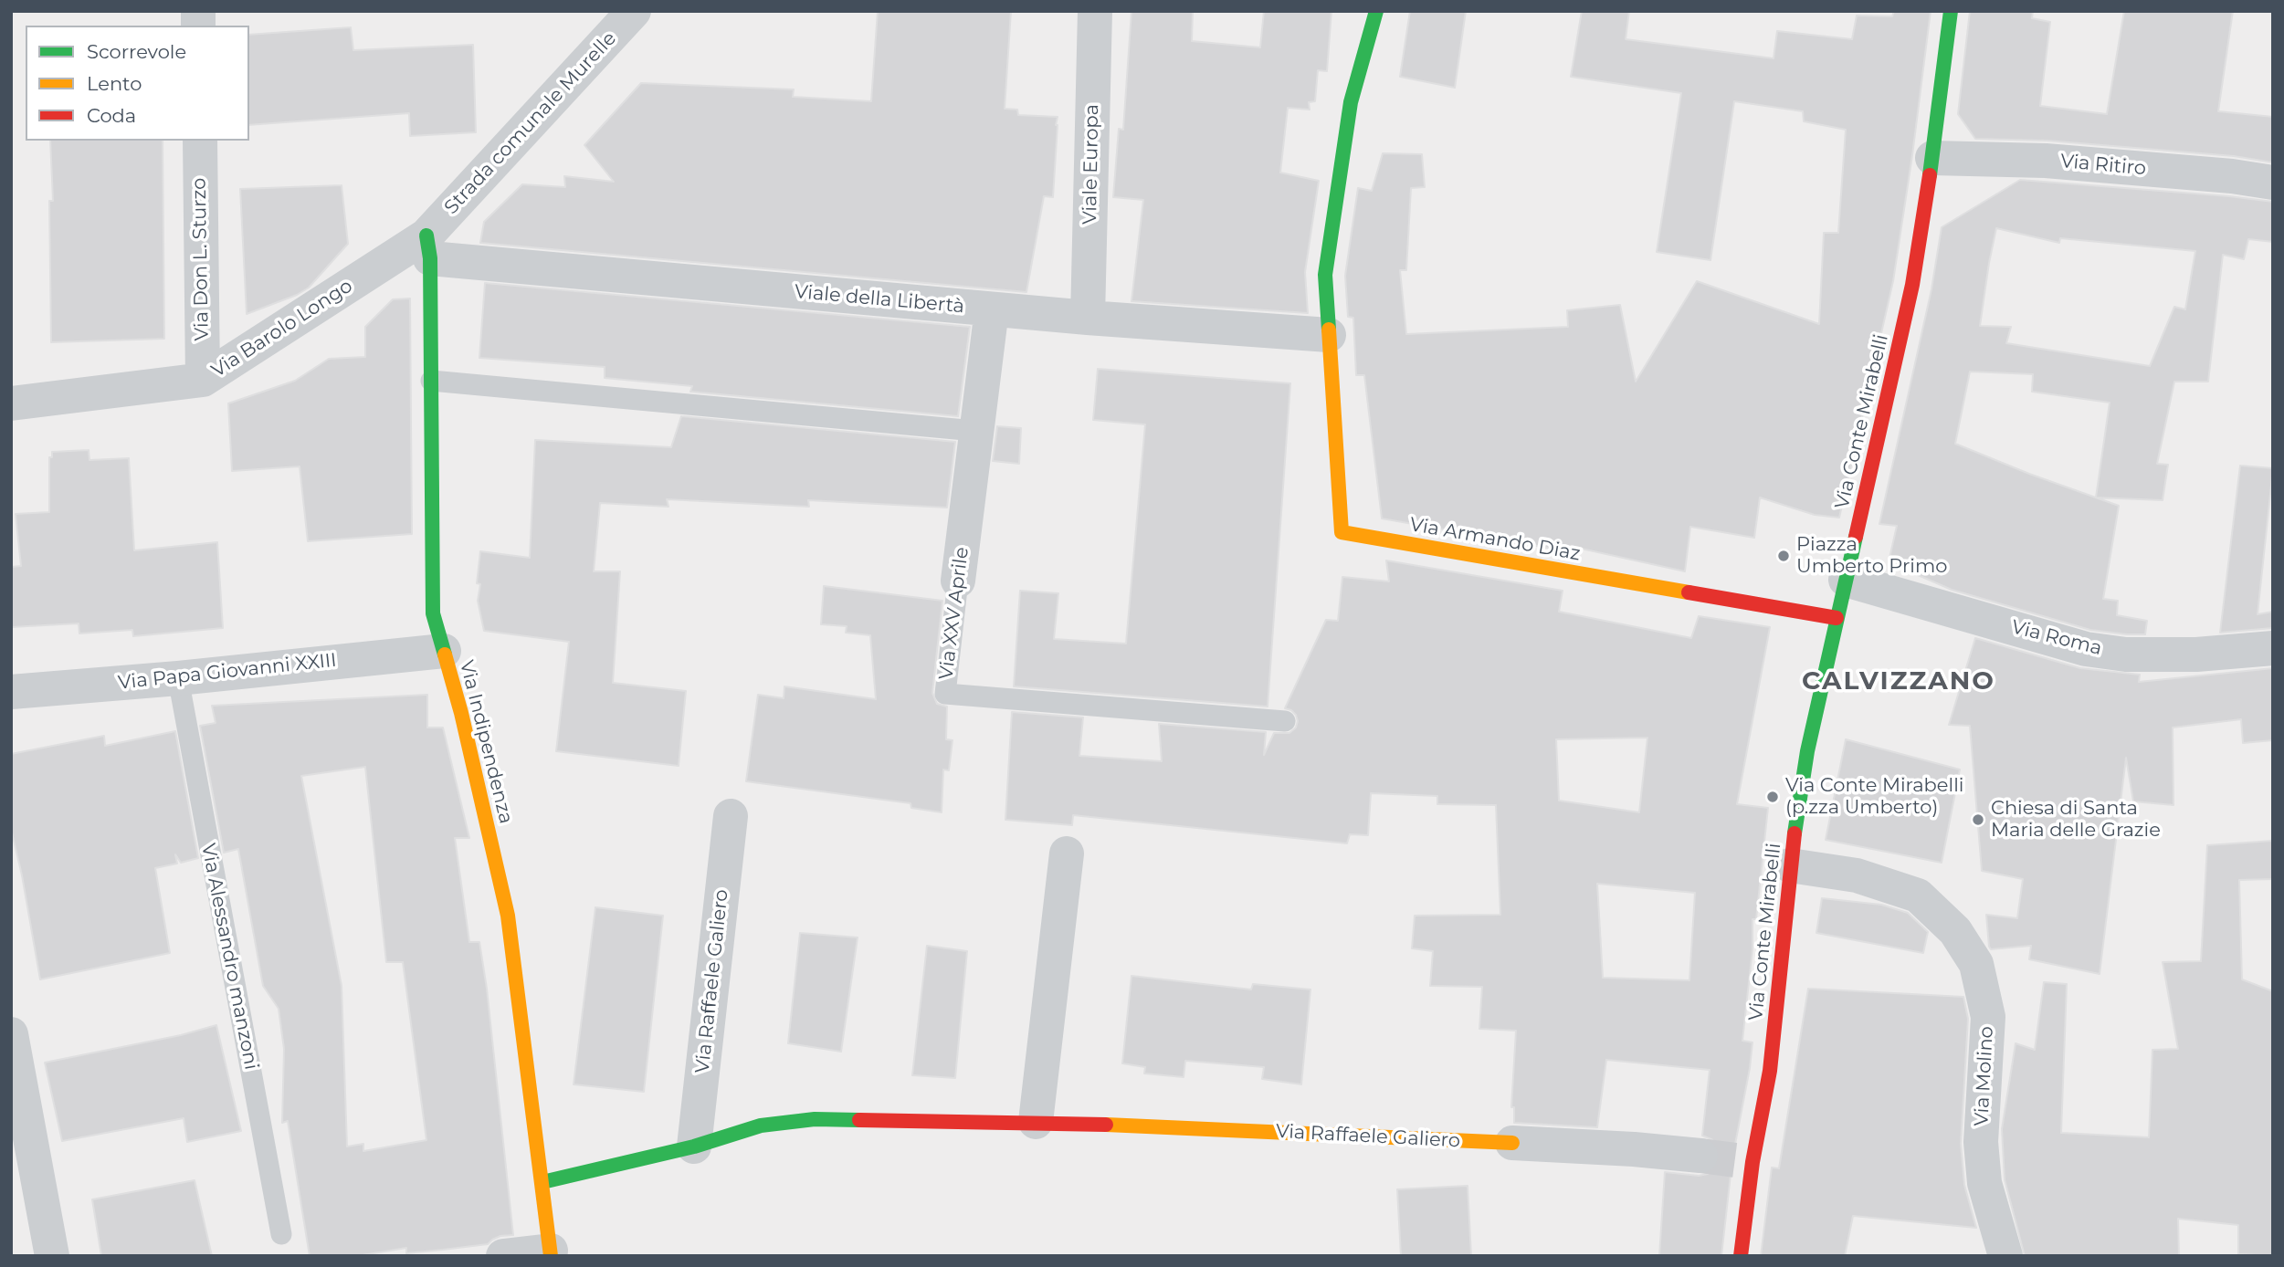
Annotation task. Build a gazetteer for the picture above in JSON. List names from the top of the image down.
{
  "streets": {
    "street": [
      "Strada comunale Murelle",
      "Viale Europa",
      "Via Ritiro",
      "Via Don L. Sturzo",
      "Viale della Libertà",
      "Via Barolo Longo",
      "Via Conte Mirabelli",
      "Via Armando Diaz",
      "Via XXV Aprile",
      "Via Roma",
      "Via Papa Giovanni XXIII",
      "Via Indipendenza",
      "Via Raffaele Galiero",
      "Via Molino"
    ],
    "lane": ["Via Alessandro manzoni"]
  },
  "crossings": [
    ["Strada comunale Murelle", "Viale della Libertà"],
    ["Strada comunale Murelle", "Via Barolo Longo"],
    ["Strada comunale Murelle", "Via Indipendenza"],
    ["Viale Europa", "Viale della Libertà"],
    ["Via Ritiro", "Via Conte Mirabelli"],
    ["Via Don L. Sturzo", "Via Barolo Longo"],
    ["Viale della Libertà", "Via Barolo Longo"],
    ["Viale della Libertà", "Via Armando Diaz"],
    ["Viale della Libertà", "Via XXV Aprile"],
    ["Viale della Libertà", "Via Indipendenza"],
    ["Via Barolo Longo", "Via Indipendenza"],
    ["Via Conte Mirabelli", "Via Armando Diaz"],
    ["Via Conte Mirabelli", "Via Roma"],
    ["Via Conte Mirabelli", "Via Molino"],
    ["Via Papa Giovanni XXIII", "Via Indipendenza"],
    ["Via Papa Giovanni XXIII", "Via Alessandro manzoni"],
    ["Via Indipendenza", "Via Raffaele Galiero"]
  ],
  "districts": ["CALVIZZANO"],
  "places": ["Piazza Umberto Primo", "Via Conte Mirabelli (p.zza Umberto)", "Chiesa di Santa Maria delle Grazie"],
  "legend": ["Scorrevole", "Lento", "Coda"]
}
